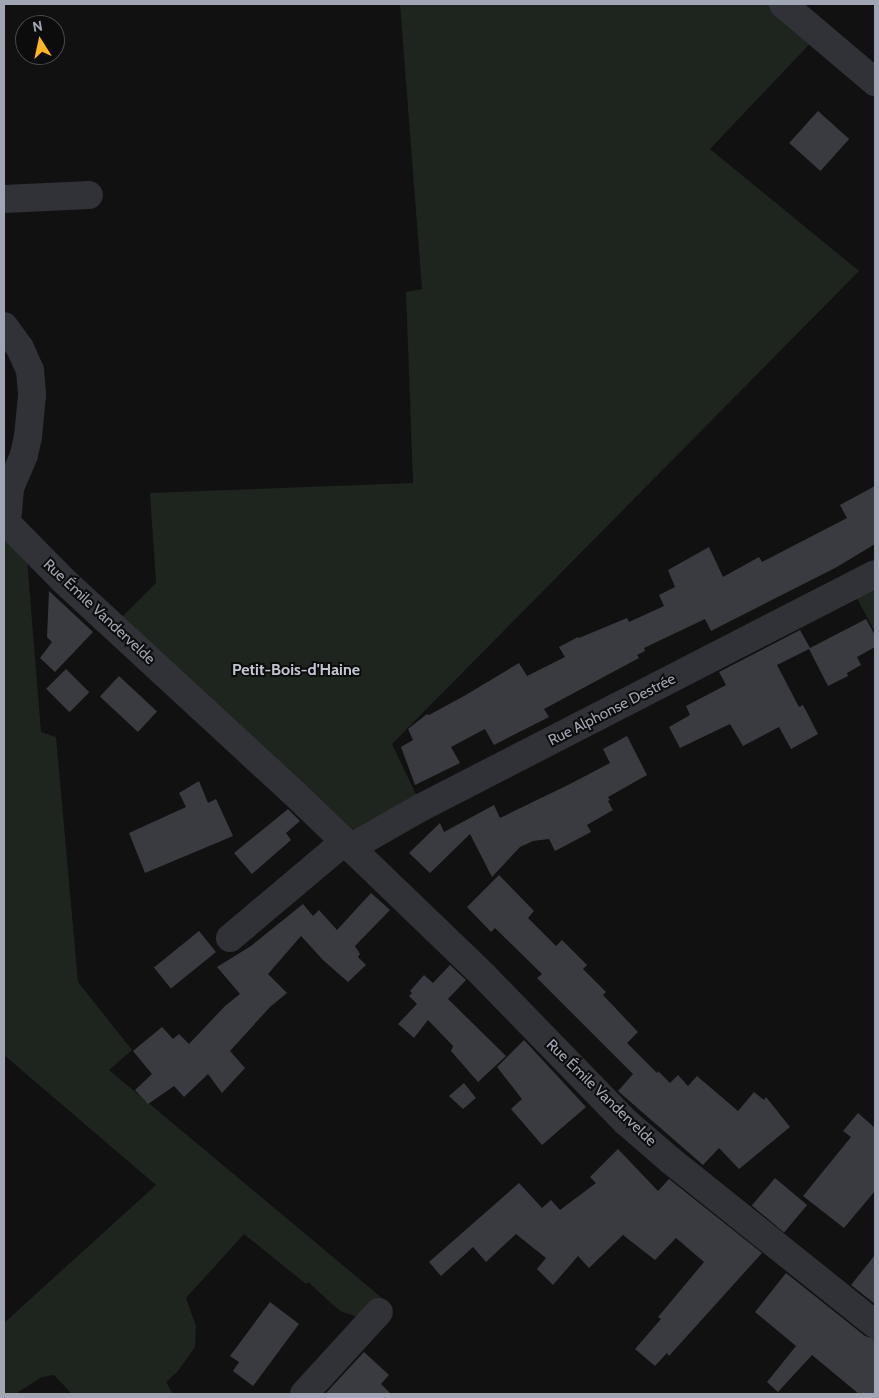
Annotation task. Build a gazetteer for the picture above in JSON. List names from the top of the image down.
{
  "streets": {
    "street": ["Rue Émile Vandervelde", "Rue Alphonse Destrée"]
  },
  "crossings": [
    ["Rue Émile Vandervelde", "Rue Alphonse Destrée"]
  ],
  "districts": ["Petit-Bois-d'Haine"],
  "north": "top"
}
